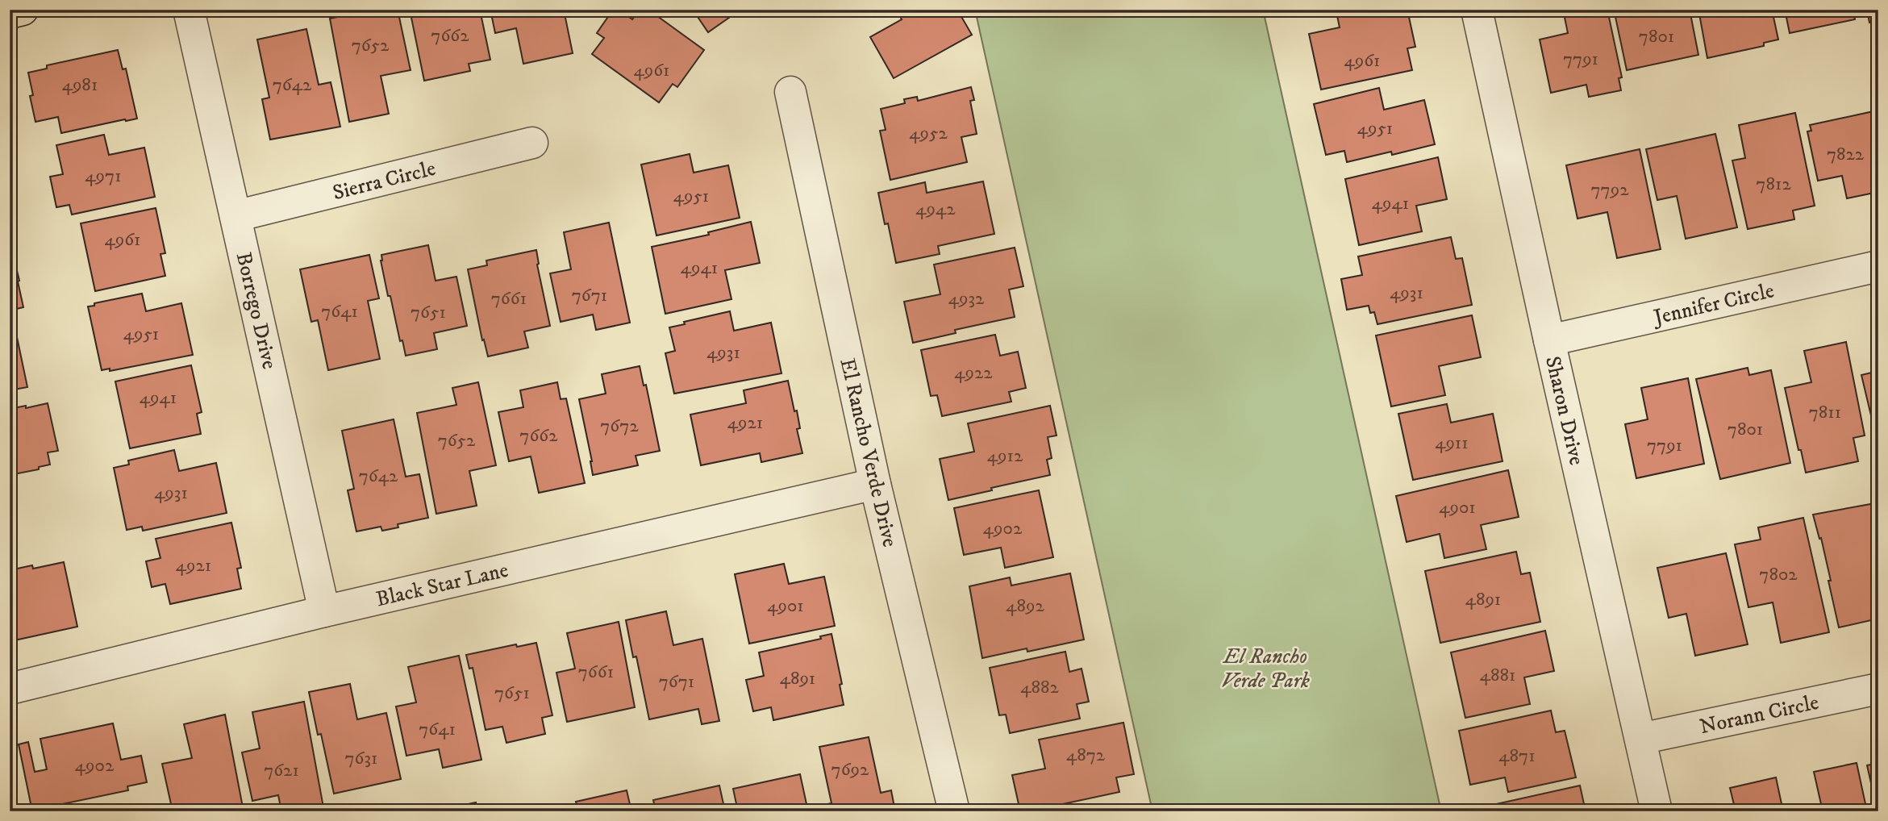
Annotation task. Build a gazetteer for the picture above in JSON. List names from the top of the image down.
{
  "streets": {
    "street": [
      "Sierra Circle",
      "Jennifer Circle",
      "Borrego Drive",
      "Sharon Drive",
      "El Rancho Verde Drive",
      "Black Star Lane",
      "Norann Circle"
    ]
  },
  "crossings": [
    ["Sierra Circle", "Borrego Drive"],
    ["Jennifer Circle", "Sharon Drive"],
    ["Borrego Drive", "Black Star Lane"],
    ["Sharon Drive", "Norann Circle"],
    ["El Rancho Verde Drive", "Black Star Lane"]
  ],
  "parks": ["El Rancho Verde Park"],
  "house_numbers": [
    "7662",
    "7801",
    "7652",
    "7791",
    "4961",
    "4961",
    "4981",
    "7642",
    "4951",
    "4952",
    "7822",
    "4971",
    "7812",
    "7792",
    "4951",
    "4941",
    "4942",
    "4961",
    "4941",
    "4931",
    "7671",
    "7661",
    "4932",
    "7641",
    "7651",
    "4951",
    "4931",
    "4922",
    "4941",
    "7811",
    "4921",
    "7672",
    "7801",
    "7662",
    "7652",
    "4911",
    "7791",
    "4912",
    "7642",
    "4931",
    "4901",
    "4902",
    "4921",
    "7802",
    "4891",
    "4901",
    "4892",
    "7661",
    "4881",
    "4891",
    "7671",
    "4882",
    "7651",
    "7641",
    "4872",
    "4871",
    "7631",
    "4902",
    "7692",
    "7621"
  ]
}
